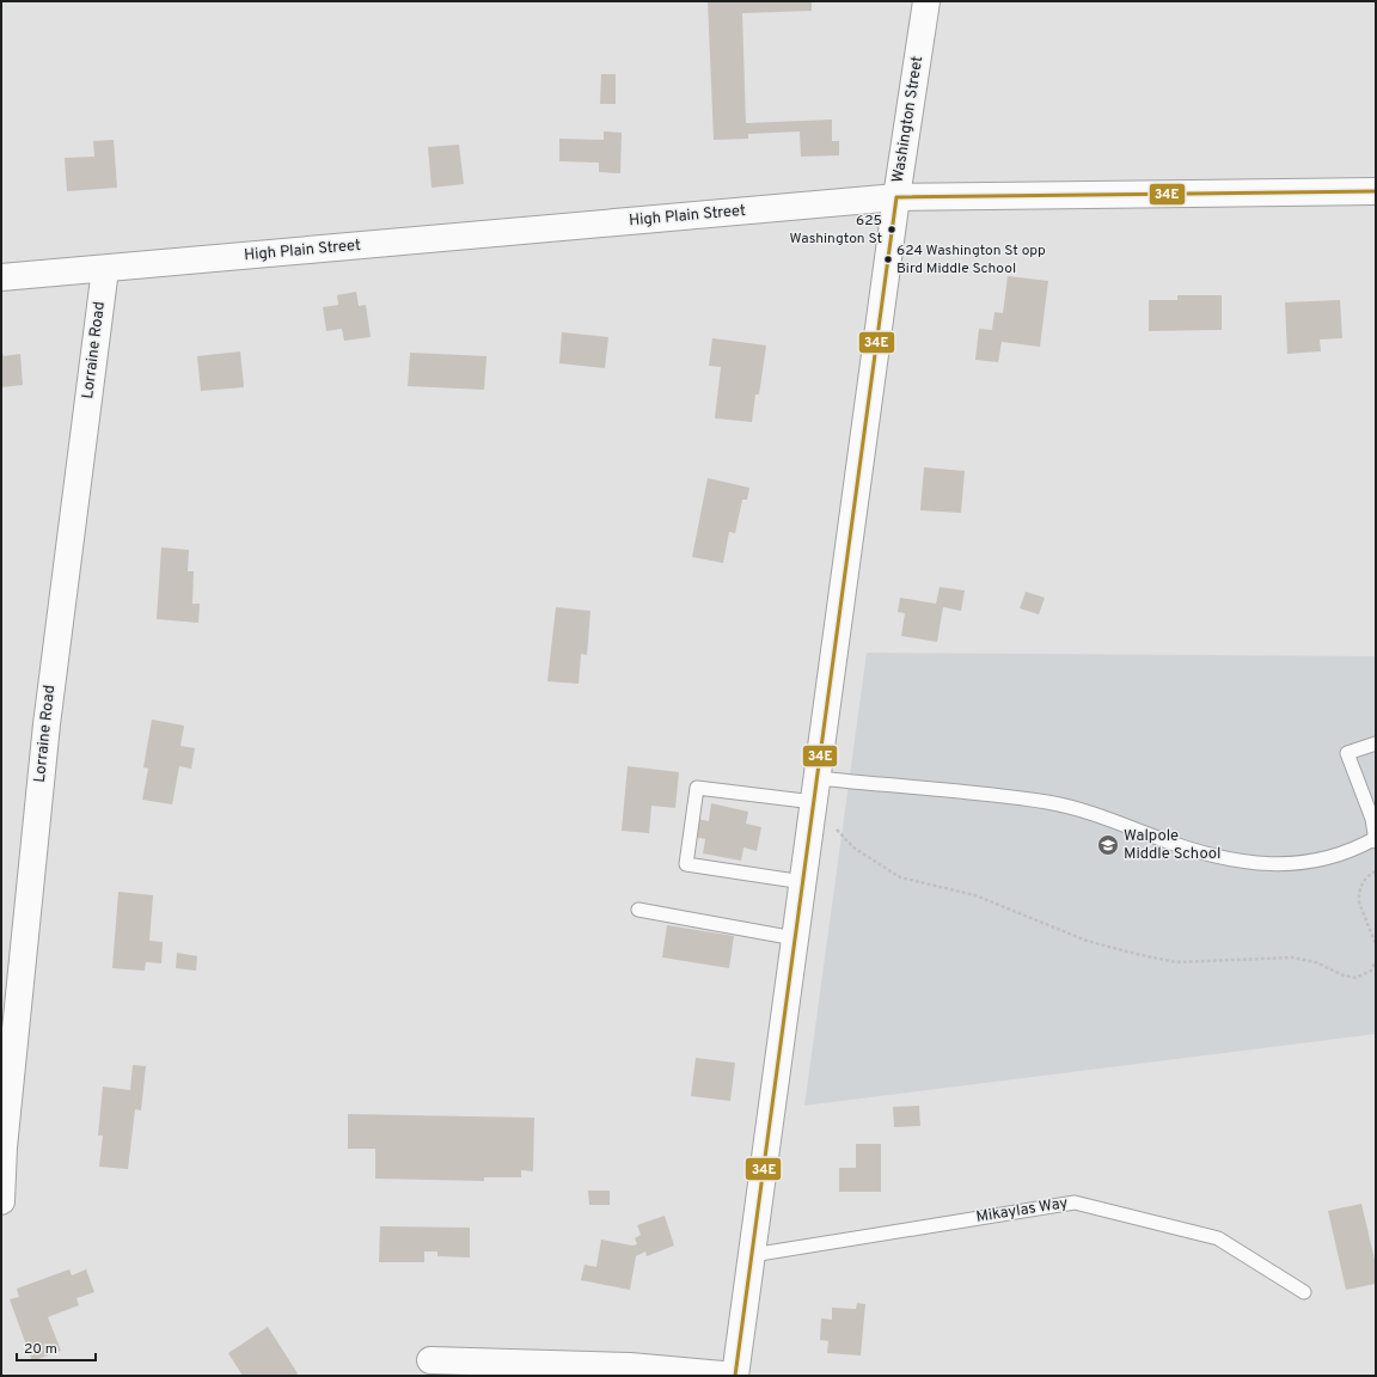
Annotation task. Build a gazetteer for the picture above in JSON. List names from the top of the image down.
{
  "streets": {
    "main road": ["Washington Street", "High Plain Street", "Lorraine Road"],
    "lane": ["Mikaylas Way"]
  },
  "crossings": [
    ["Washington Street", "High Plain Street"],
    ["Washington Street", "Mikaylas Way"],
    ["High Plain Street", "Lorraine Road"]
  ],
  "places": {
    "other": ["625 Washington St", "624 Washington St opp Bird Middle School"],
    "school or university": ["Walpole Middle School"]
  },
  "lines": ["transit line 34E"],
  "scale_bar": "20 m"
}
